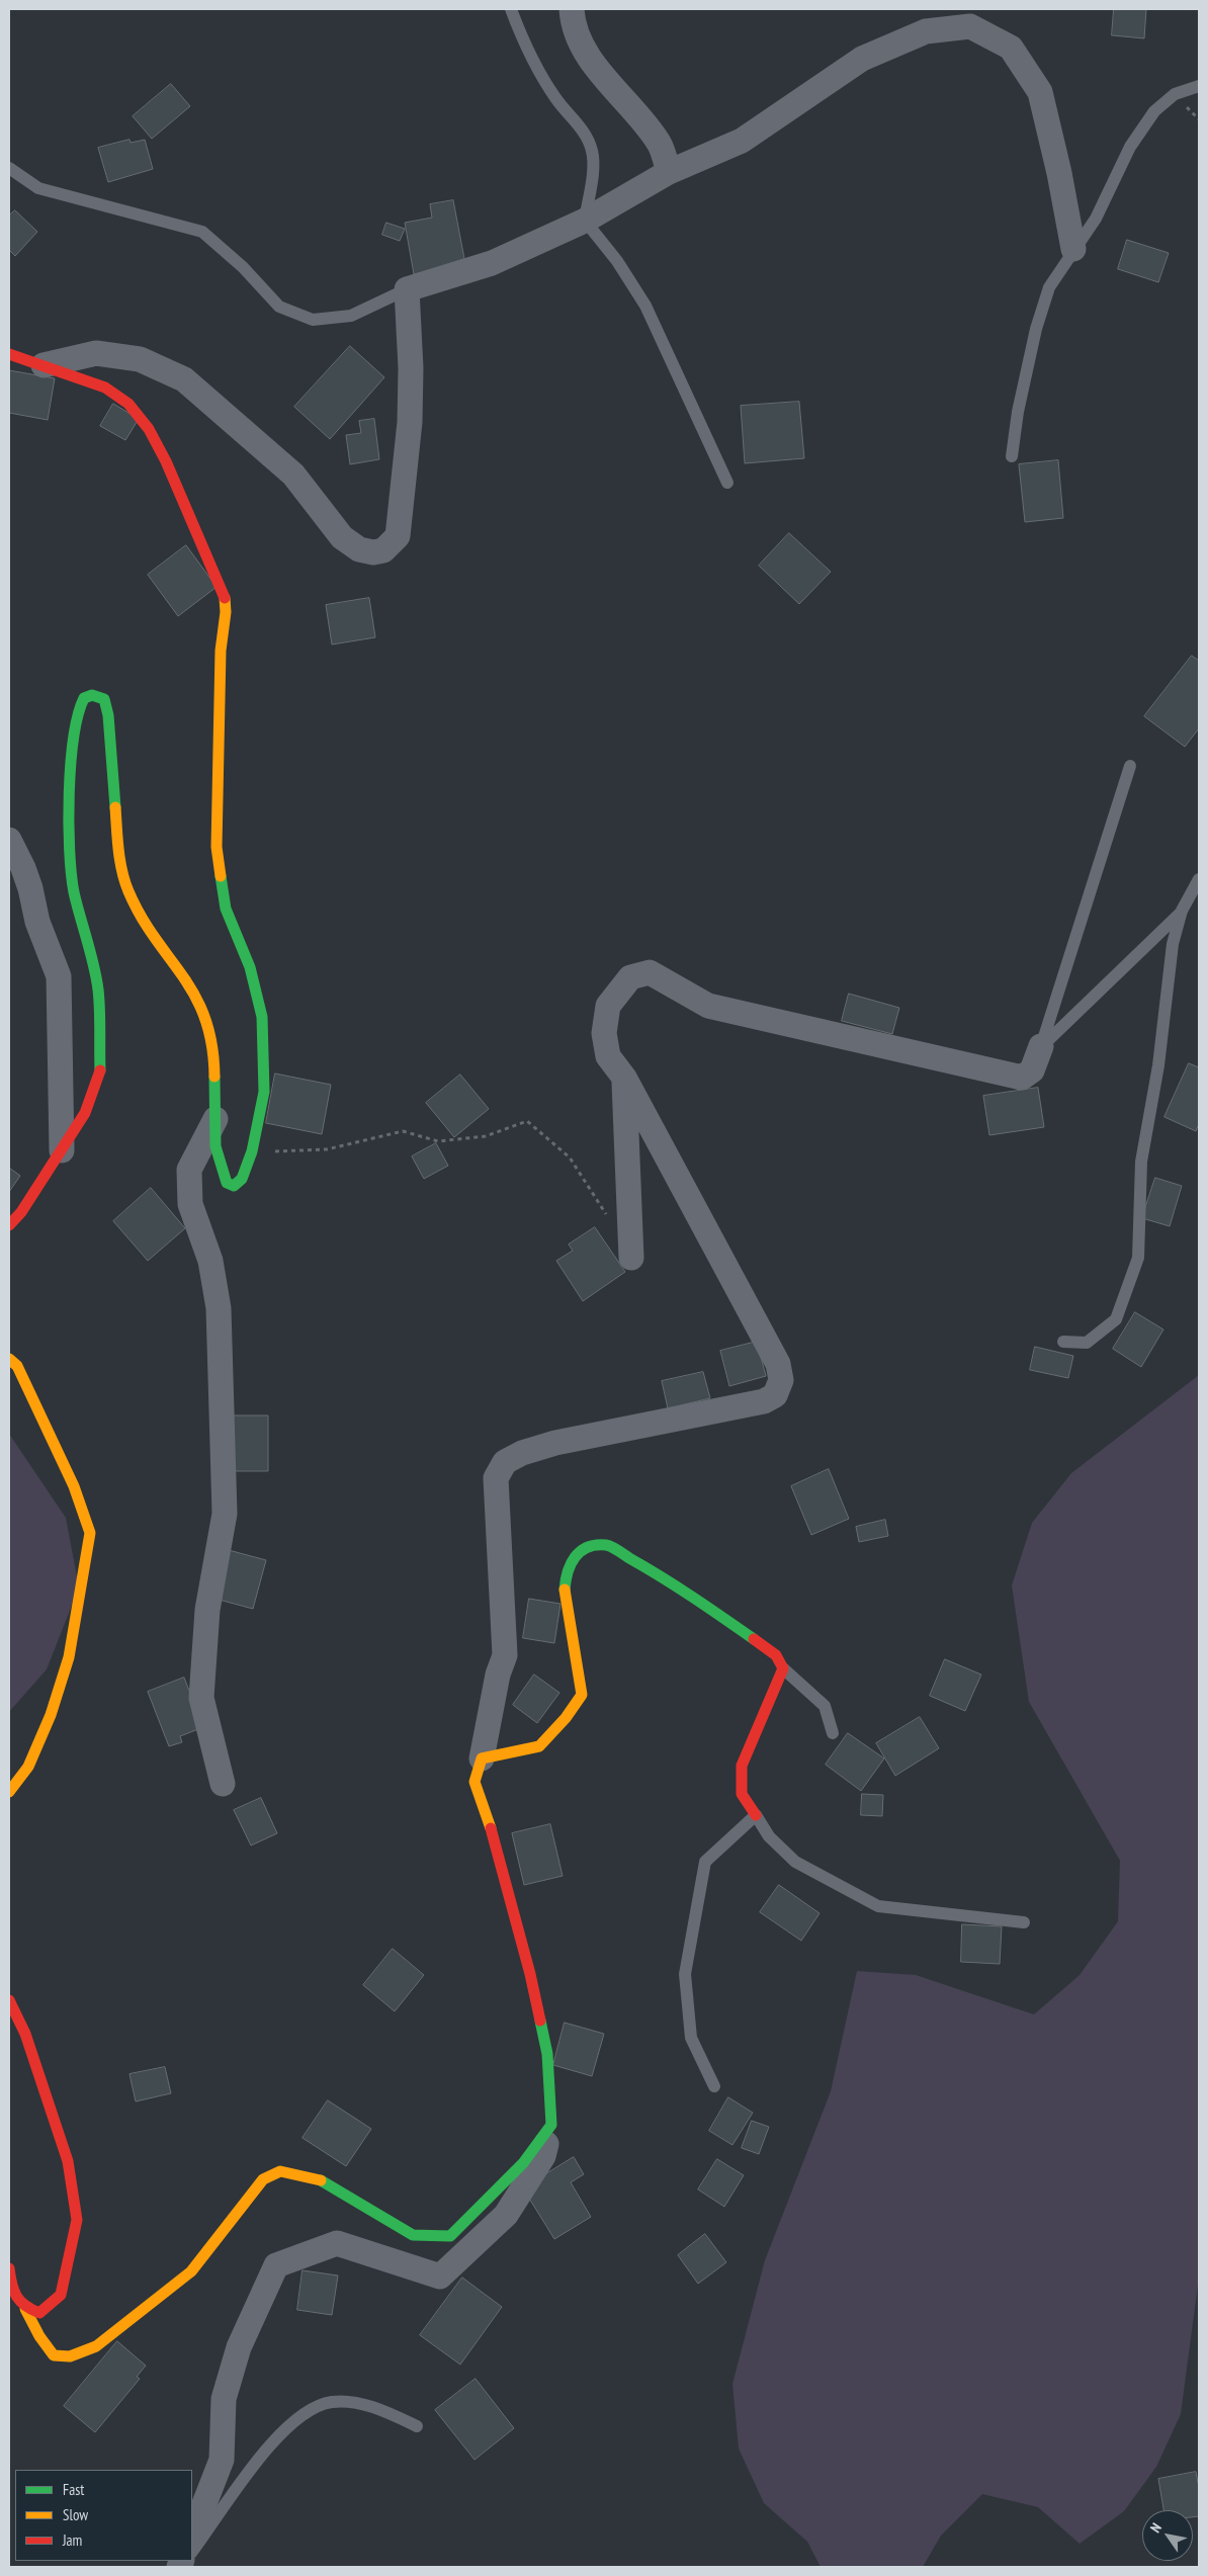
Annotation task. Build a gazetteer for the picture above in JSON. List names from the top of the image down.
{
  "legend": ["Fast", "Slow", "Jam"],
  "north": "top left"
}
